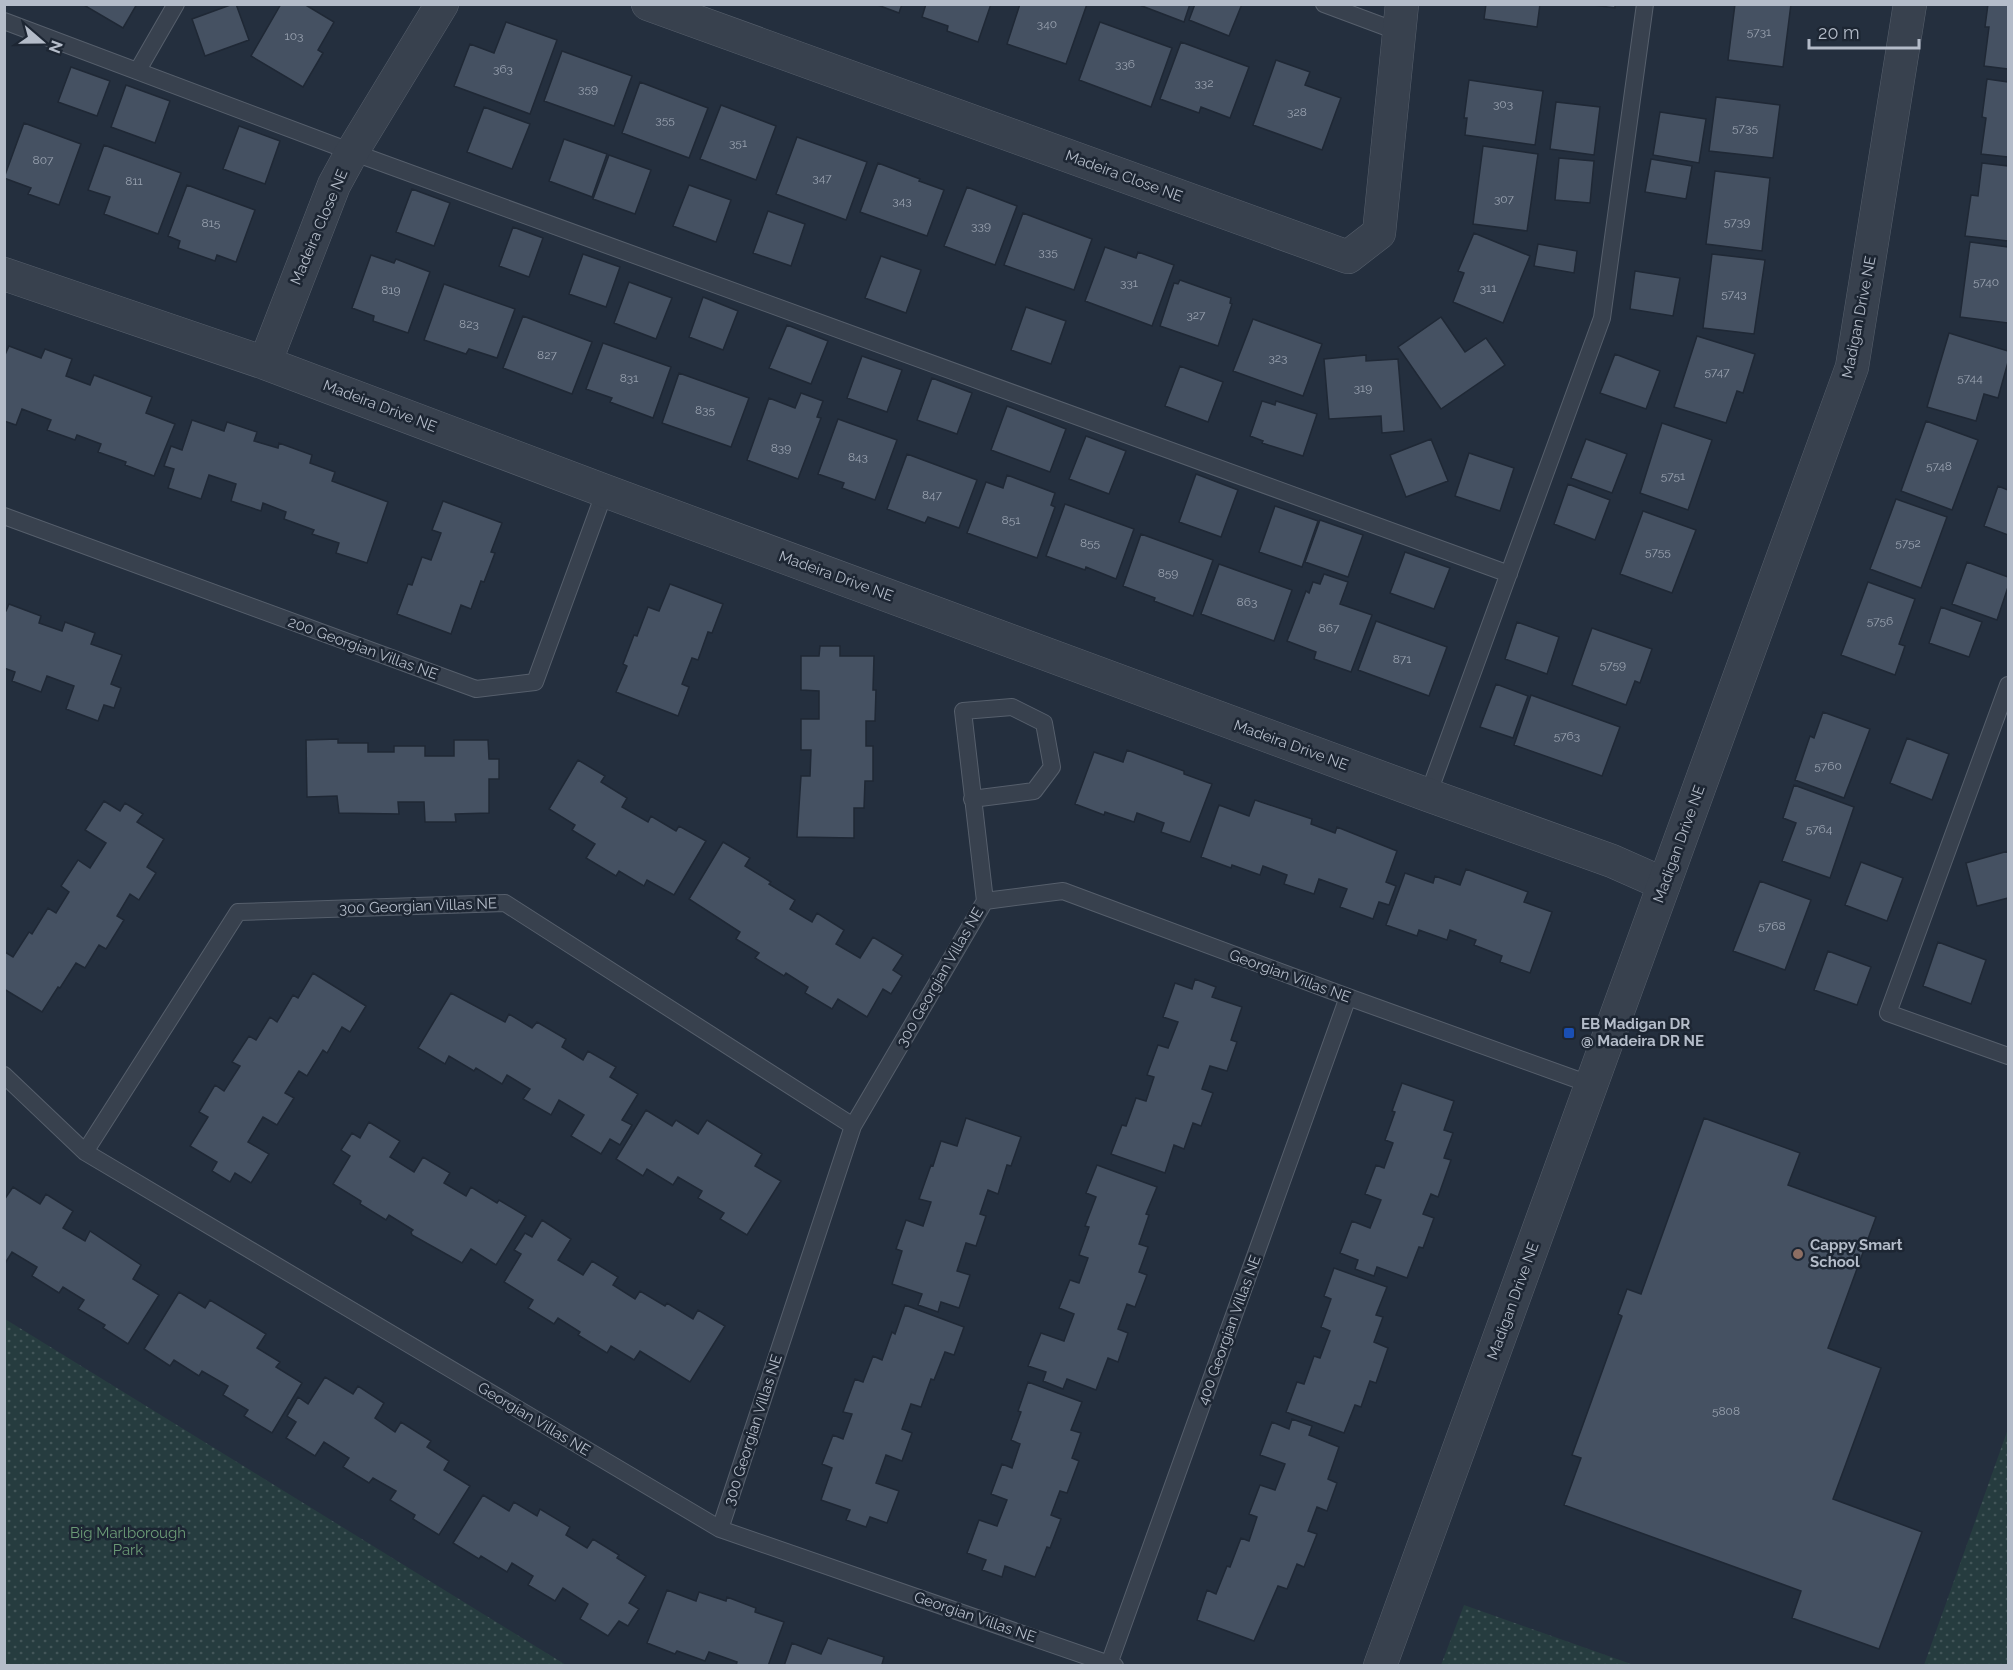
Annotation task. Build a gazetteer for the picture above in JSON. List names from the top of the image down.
{
  "streets": {
    "street": ["Madeira Close NE", "Madigan Drive NE", "Madeira Drive NE"],
    "lane": [
      "200 Georgian Villas NE",
      "300 Georgian Villas NE",
      "Georgian Villas NE",
      "400 Georgian Villas NE"
    ]
  },
  "crossings": [
    ["Madeira Close NE", "Madeira Drive NE"],
    ["Madigan Drive NE", "Madeira Drive NE"],
    ["Madigan Drive NE", "Georgian Villas NE"],
    ["Madeira Drive NE", "200 Georgian Villas NE"],
    ["300 Georgian Villas NE", "Georgian Villas NE"],
    ["Georgian Villas NE", "400 Georgian Villas NE"]
  ],
  "parks": ["Big Marlborough Park"],
  "places": {
    "transit": ["EB Madigan DR @ Madeira DR NE"],
    "other": ["Cappy Smart School"]
  },
  "house_numbers": [
    "340",
    "5731",
    "103",
    "336",
    "363",
    "332",
    "359",
    "303",
    "328",
    "355",
    "5735",
    "351",
    "807",
    "347",
    "811",
    "307",
    "343",
    "5739",
    "815",
    "339",
    "335",
    "5740",
    "331",
    "311",
    "819",
    "5743",
    "327",
    "823",
    "827",
    "323",
    "5747",
    "831",
    "5744",
    "319",
    "835",
    "839",
    "843",
    "5748",
    "5751",
    "847",
    "851",
    "855",
    "5752",
    "5755",
    "859",
    "863",
    "5756",
    "867",
    "871",
    "5759",
    "5763",
    "5760",
    "5764",
    "5768",
    "5808"
  ],
  "scale_bar": "20 m",
  "north": "right"
}
